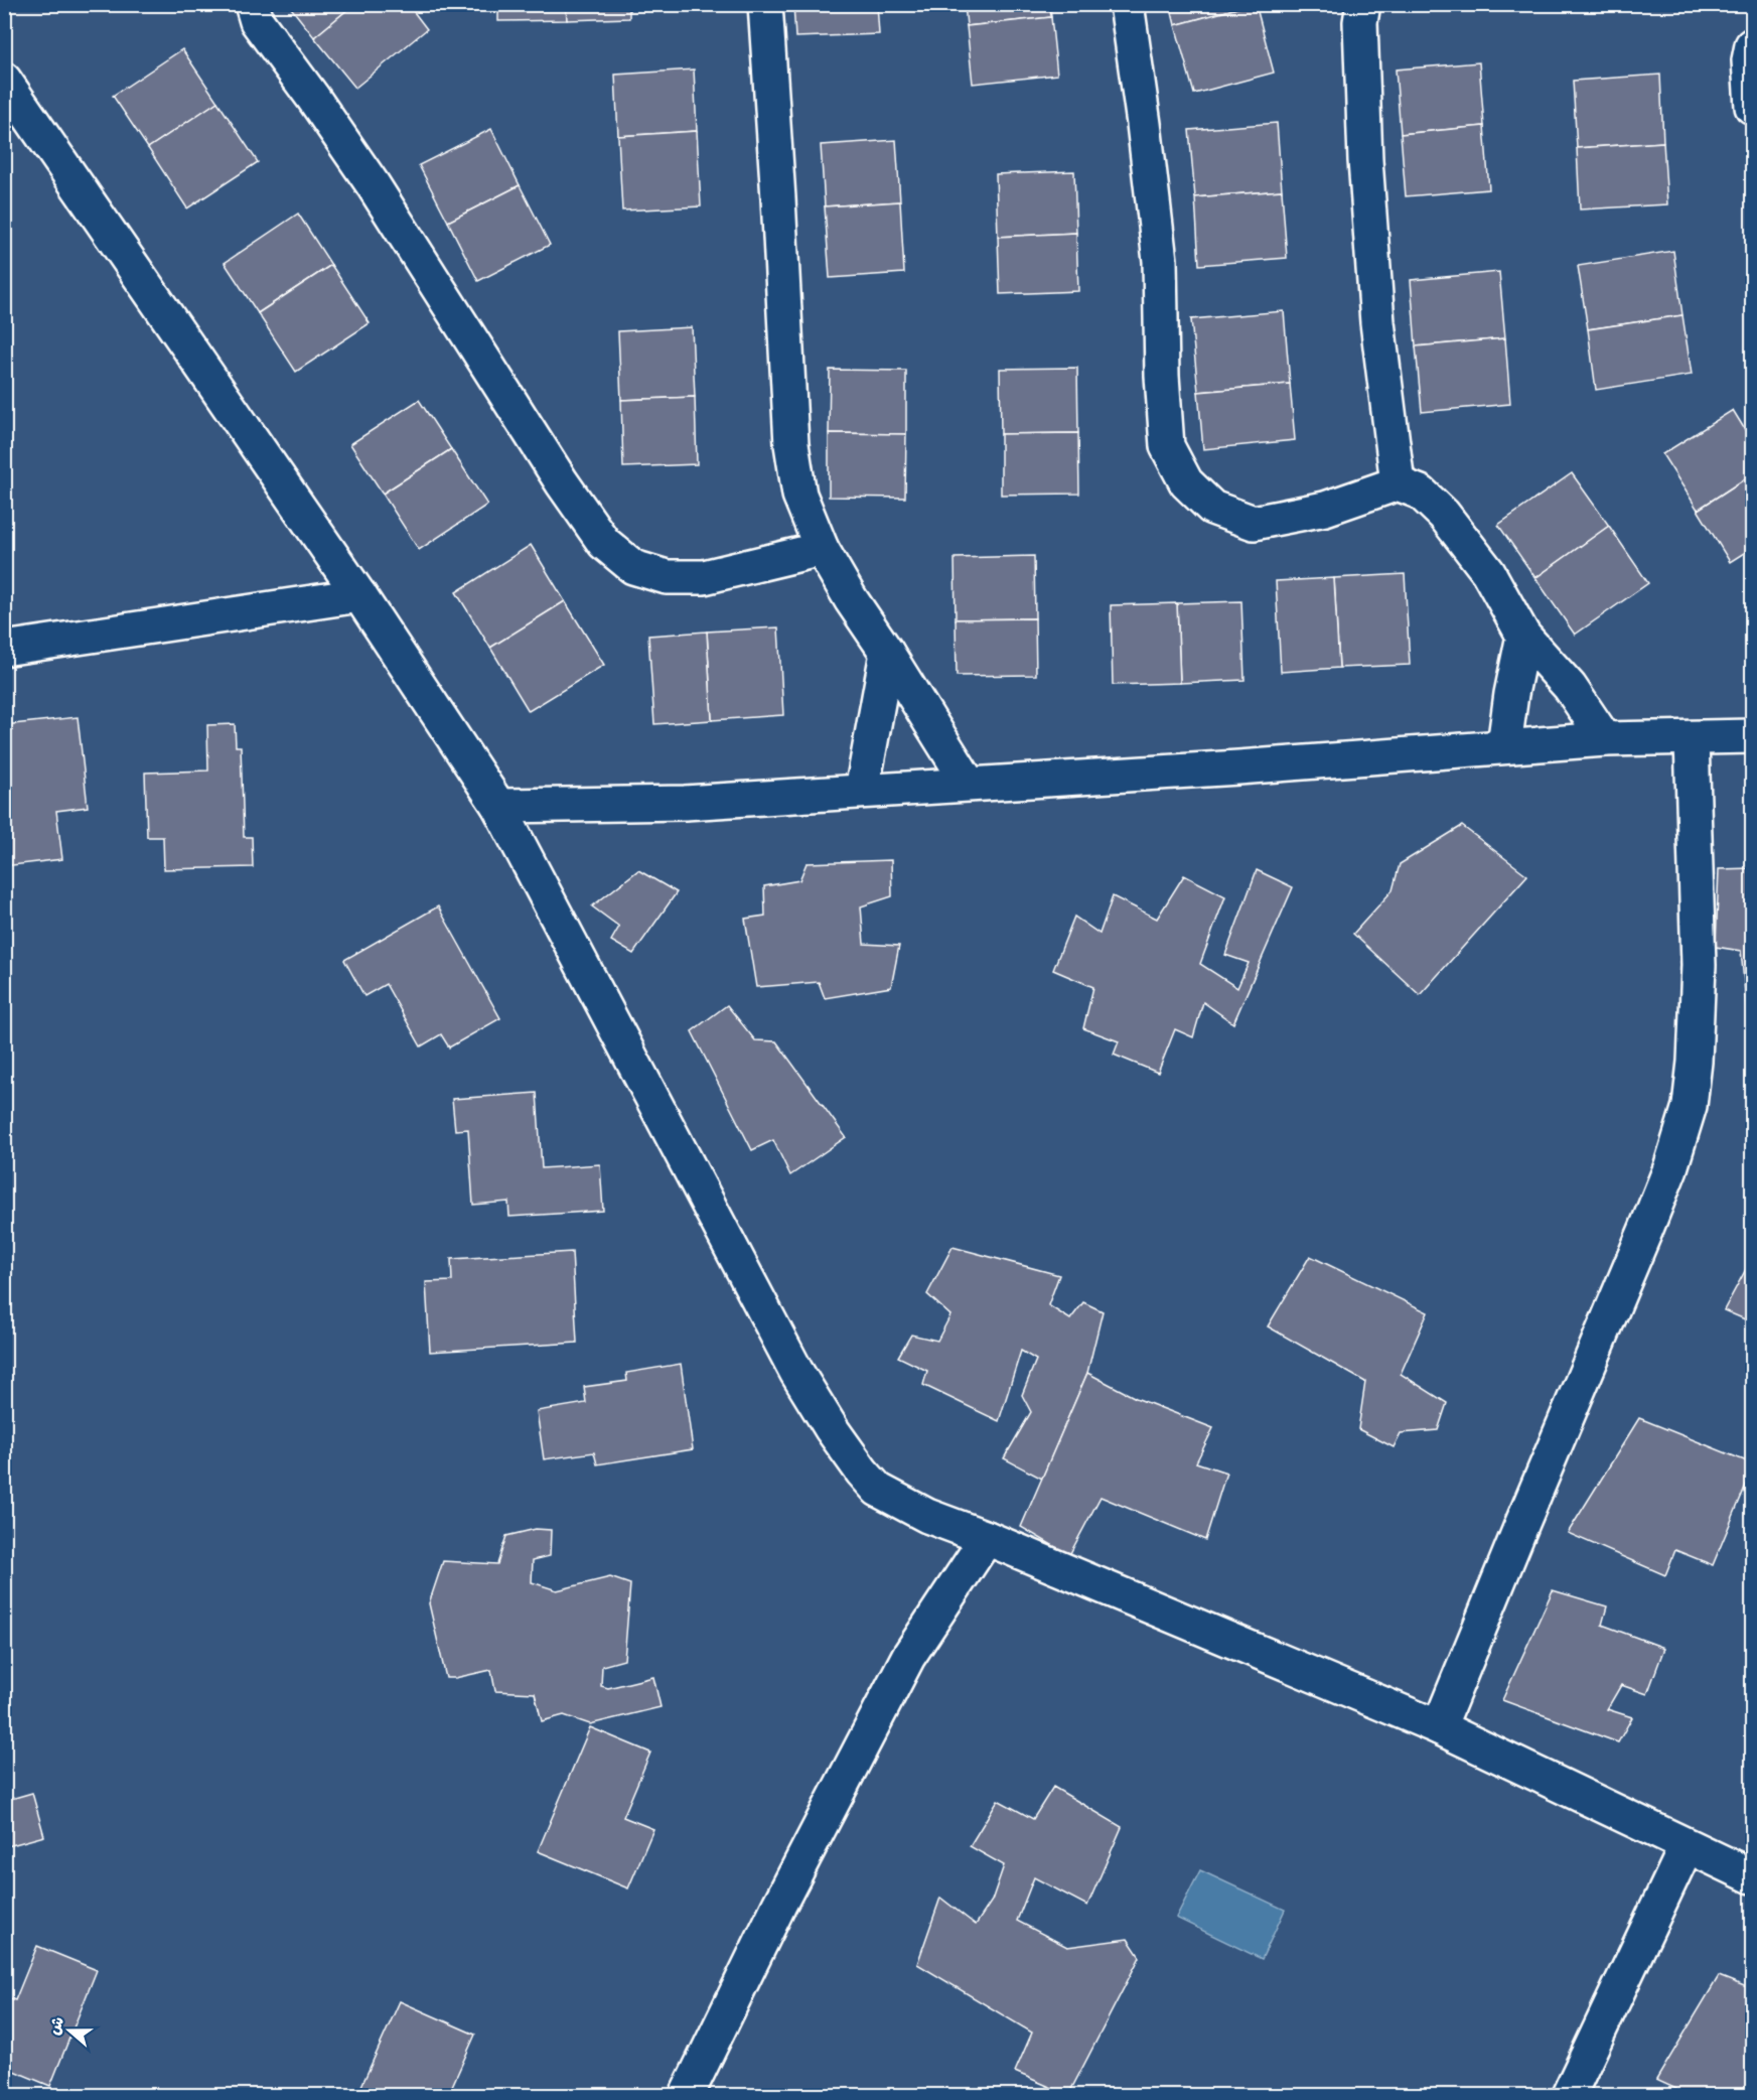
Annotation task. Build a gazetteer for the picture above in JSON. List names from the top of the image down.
{
  "north": "left"
}
